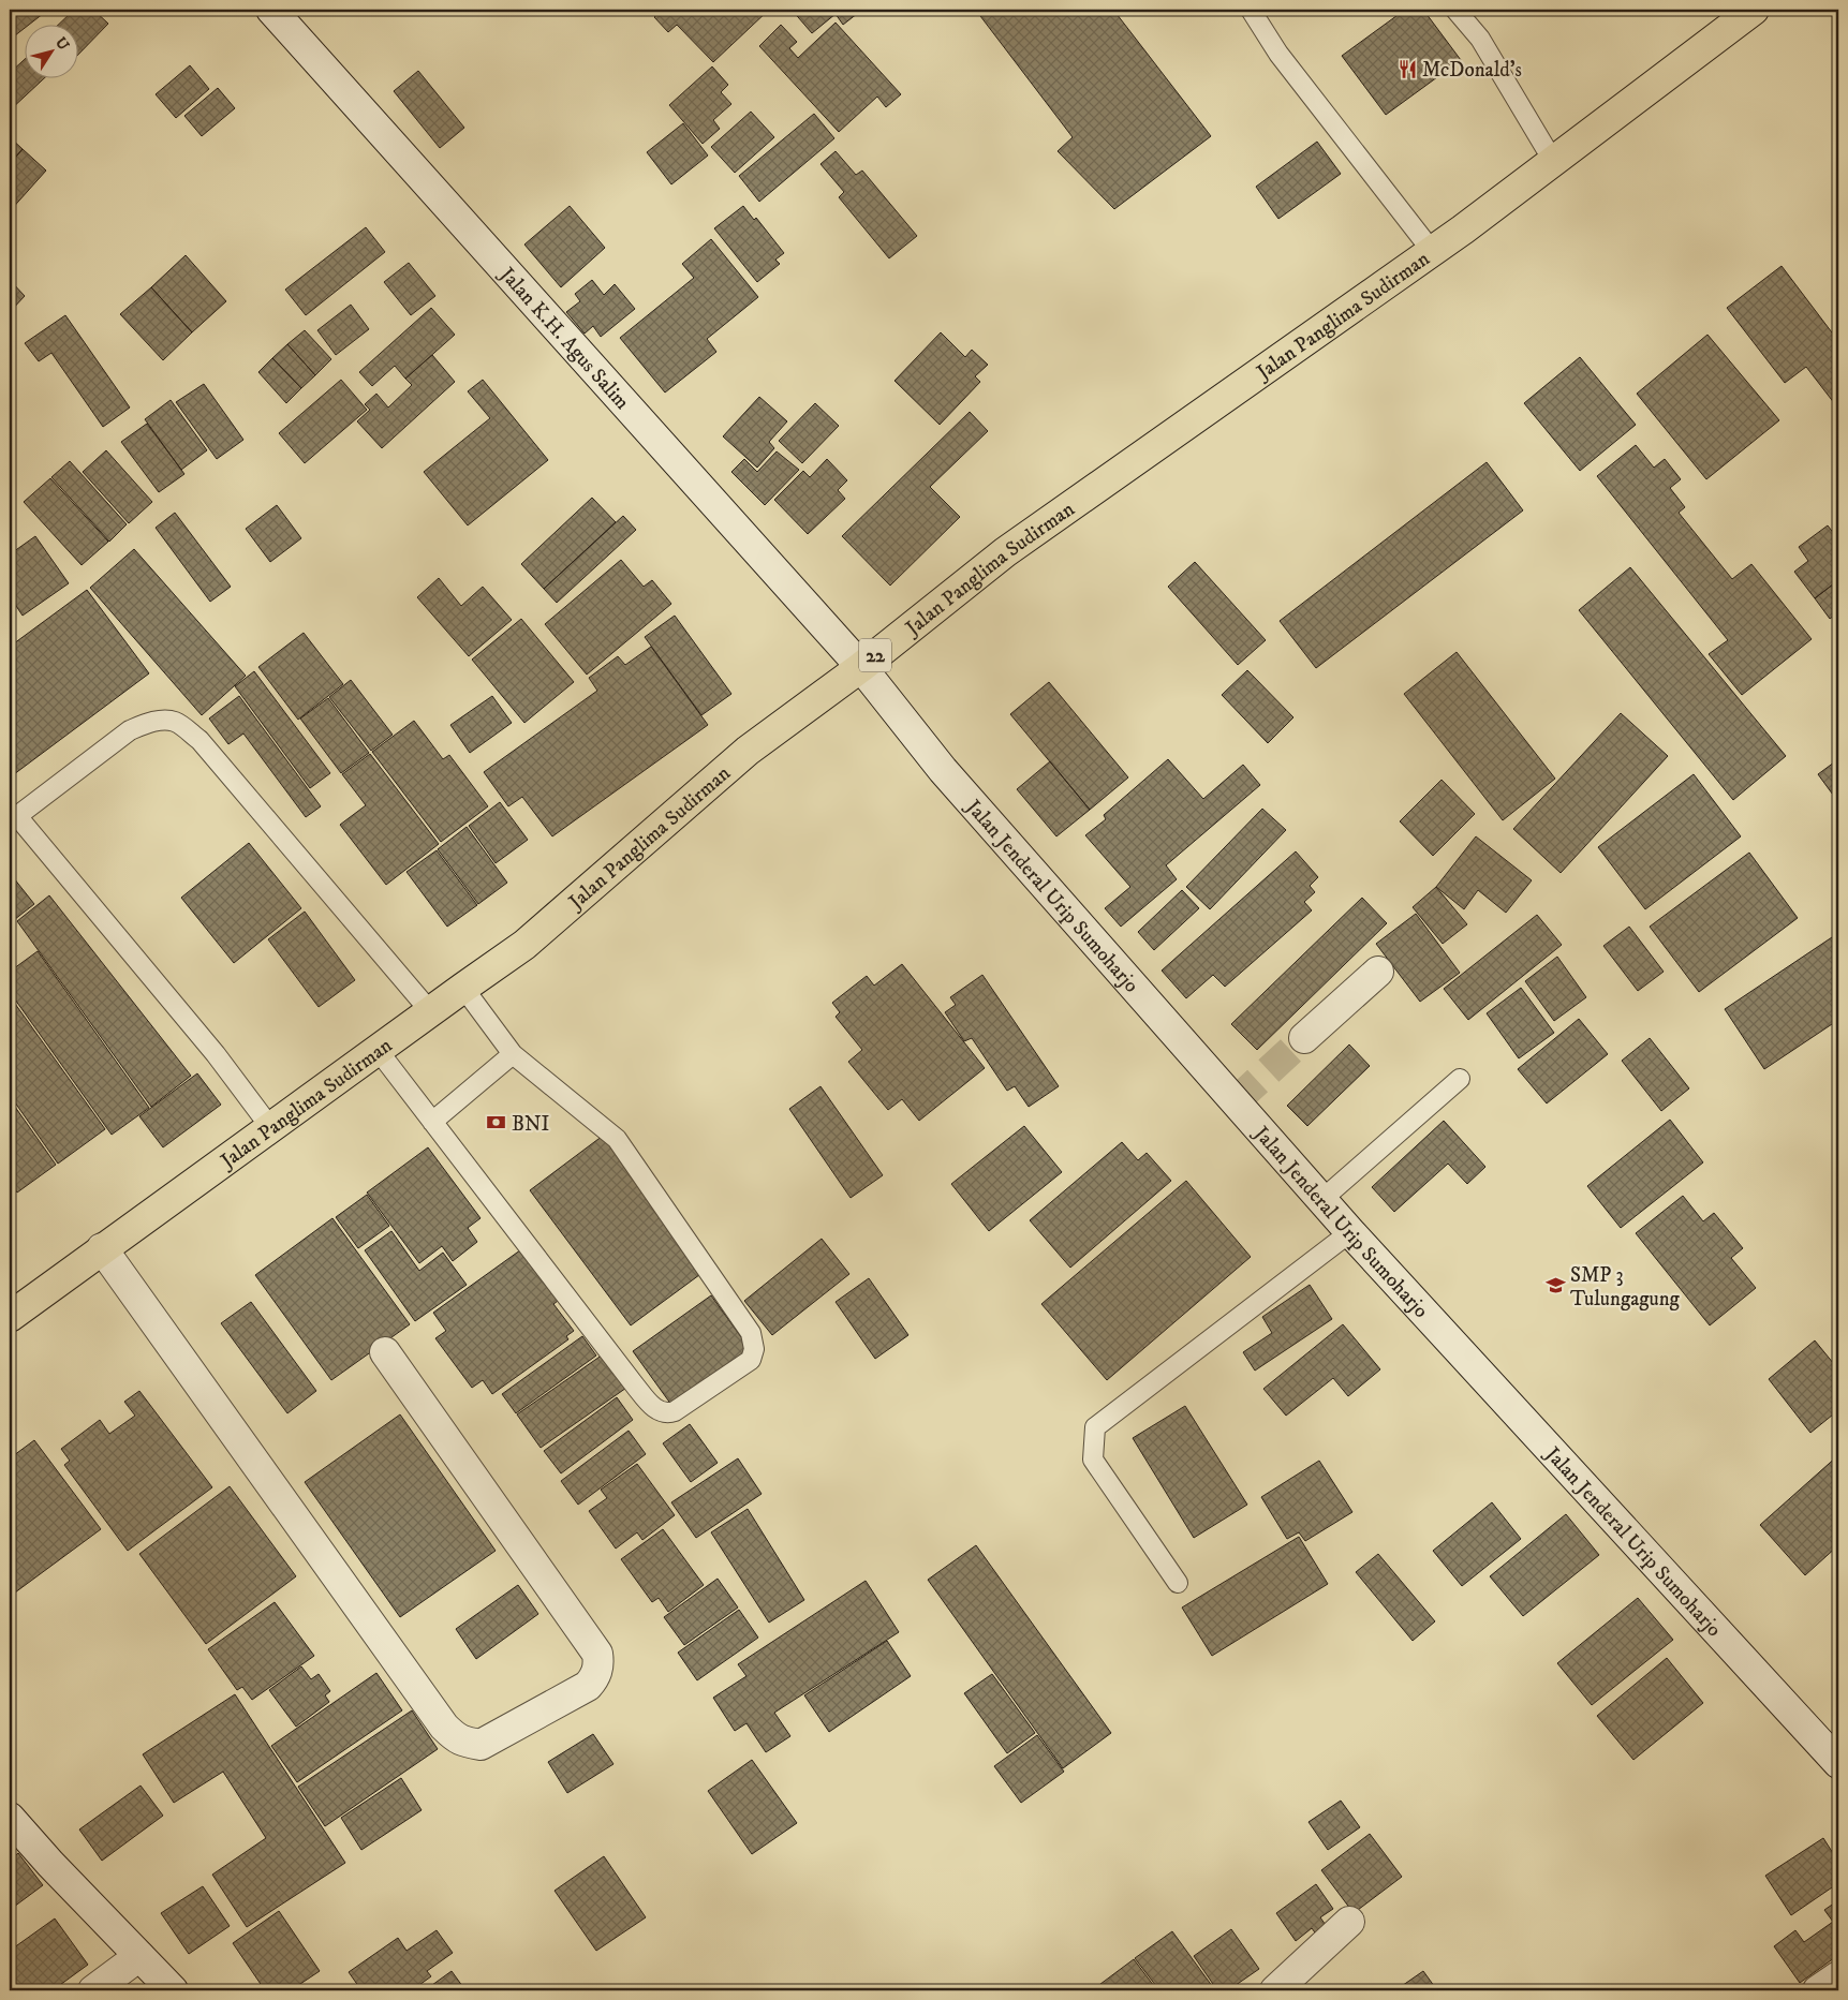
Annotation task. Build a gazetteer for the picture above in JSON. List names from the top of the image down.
{
  "streets": {
    "highway": ["Jalan Panglima Sudirman", "22"],
    "street": ["Jalan K.H. Agus Salim", "Jalan Jenderal Urip Sumoharjo"]
  },
  "crossings": [
    ["Jalan Panglima Sudirman", "Jalan K.H. Agus Salim"],
    ["Jalan Panglima Sudirman", "Jalan Jenderal Urip Sumoharjo"],
    ["Jalan K.H. Agus Salim", "Jalan Jenderal Urip Sumoharjo"]
  ],
  "places": {
    "restaurant": ["McDonald's"],
    "bank": ["BNI"],
    "school or university": ["SMP 3 Tulungagung"]
  },
  "north": "top right"
}
